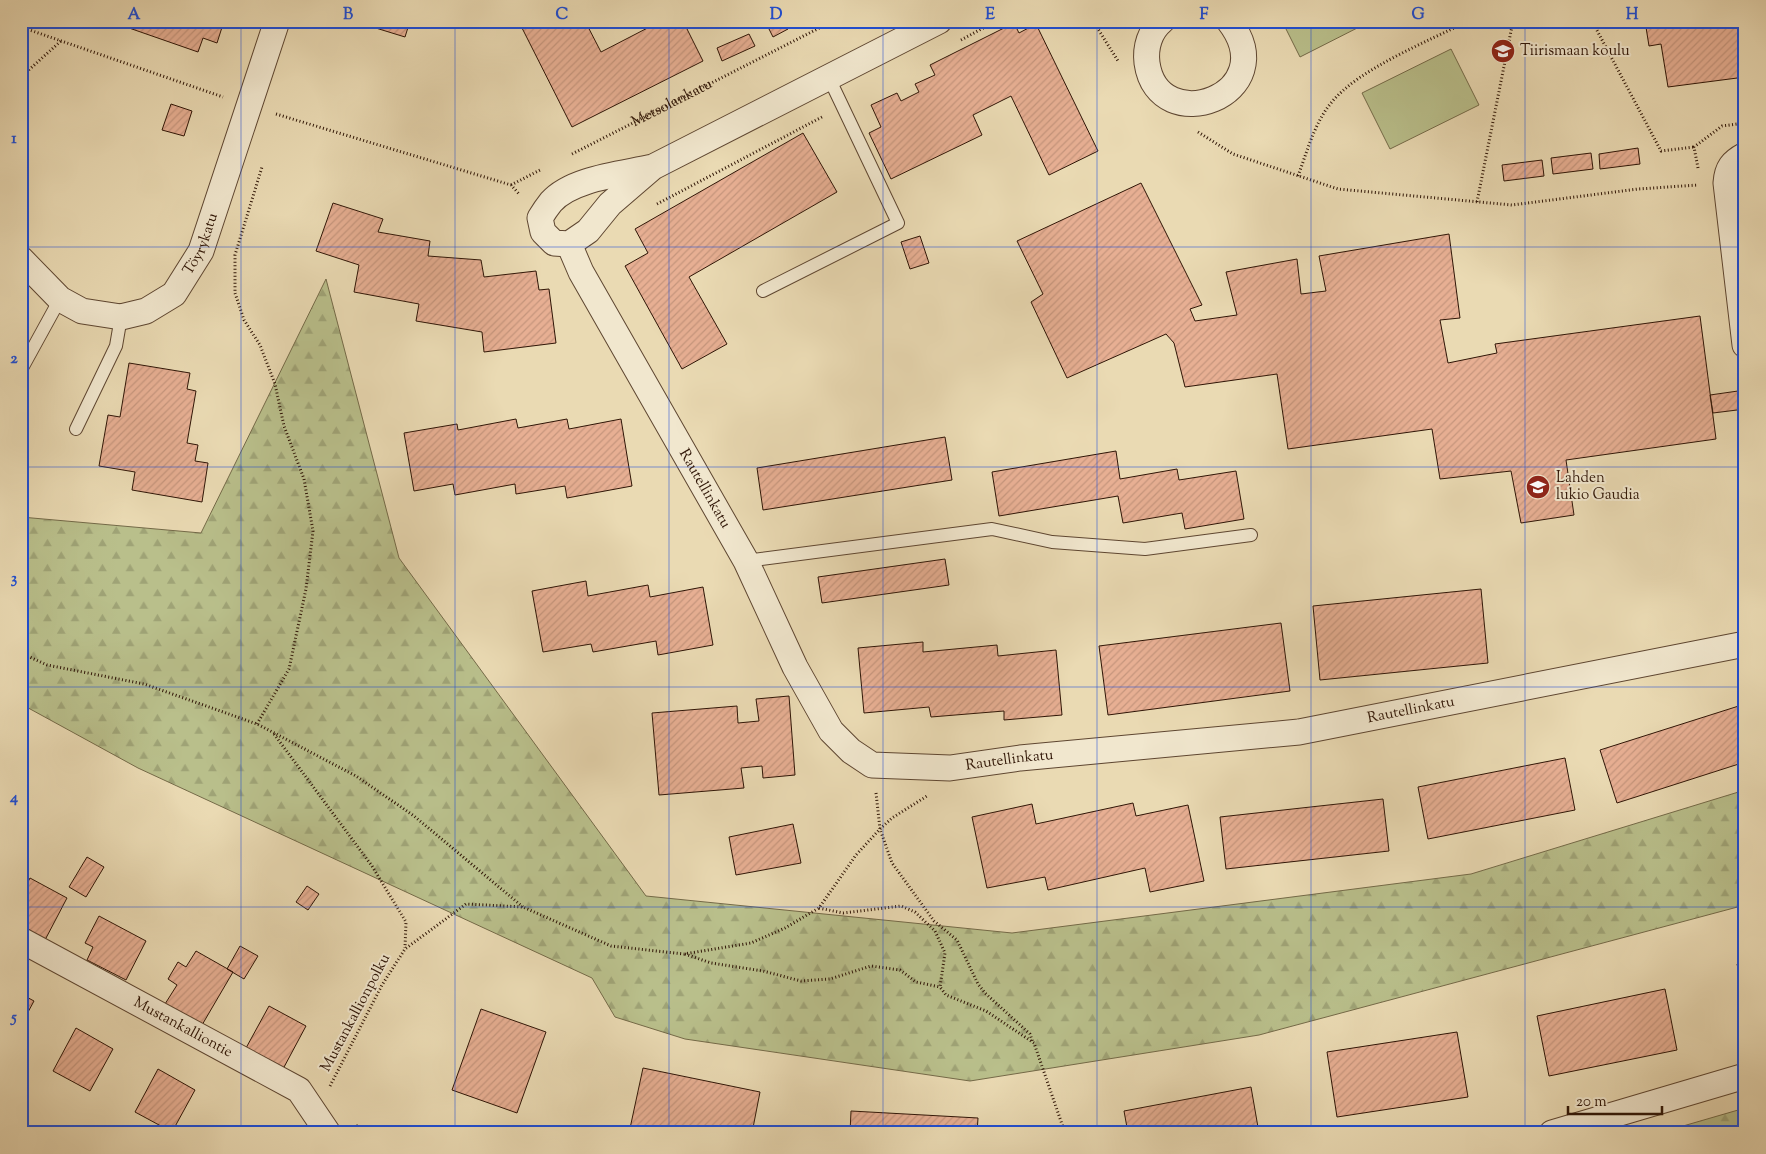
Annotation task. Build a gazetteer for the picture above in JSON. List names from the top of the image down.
{
  "streets": {
    "street": ["Töyrykatu", "Rautellinkatu", "Mustankalliontie"],
    "path": ["Metsolankatu", "Mustankallionpolku"]
  },
  "crossings": [
    ["Rautellinkatu", "Mustankallionpolku"]
  ],
  "places": {
    "school or university": ["Tiirismaan koulu", "Lahden lukio Gaudia"]
  },
  "scale_bar": "20 m",
  "grid": {
    "columns": [
      "A",
      "B",
      "C",
      "D",
      "E",
      "F",
      "G",
      "H"
    ],
    "rows": [
      "1",
      "2",
      "3",
      "4",
      "5"
    ]
  }
}
